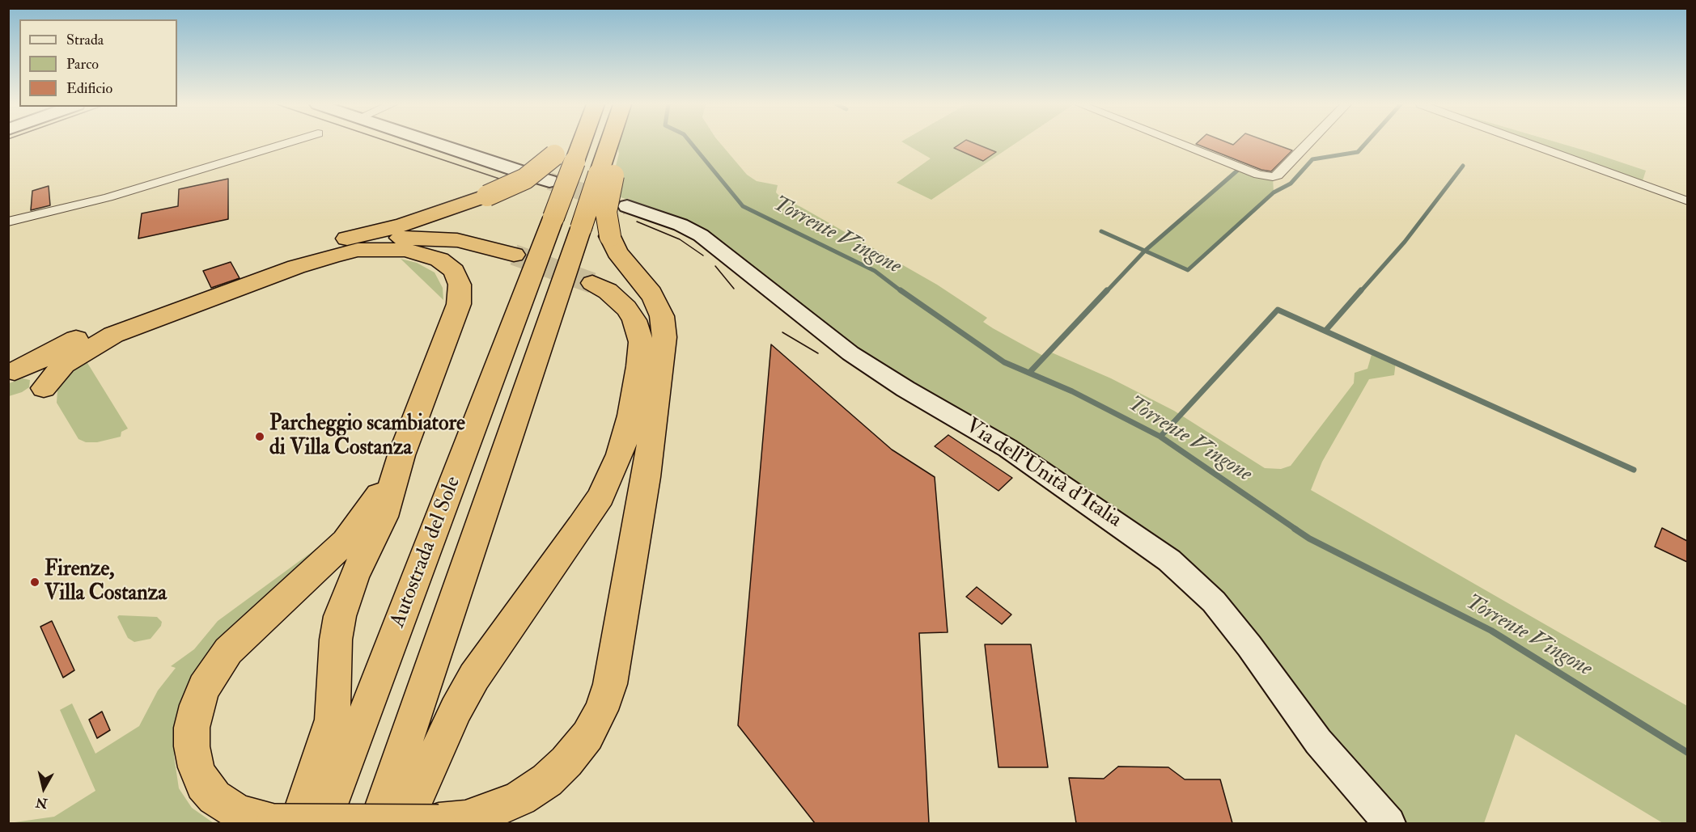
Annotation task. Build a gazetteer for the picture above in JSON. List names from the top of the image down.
{
  "streets": {
    "highway": ["Autostrada del Sole"],
    "street": ["Via dell'Unità d'Italia"]
  },
  "water": ["Torrente Vingone"],
  "places": ["Parcheggio scambiatore di Villa Costanza", "Firenze, Villa Costanza"],
  "legend": ["Strada", "Parco", "Edificio"],
  "north": "bottom"
}
